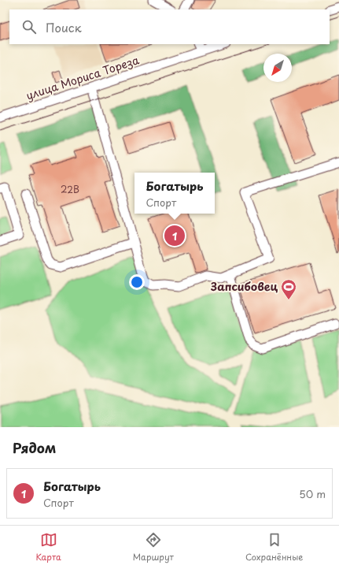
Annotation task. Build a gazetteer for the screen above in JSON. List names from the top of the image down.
{
  "streets": {
    "street": ["улица Мориса Тореза"]
  },
  "places": {
    "sports": ["Запсибовец"]
  },
  "house_numbers": ["22В"],
  "north": "bottom left",
  "page": {
    "search": "Поиск",
    "popup": ["Богатырь", "Спорт"],
    "pins": "1",
    "heading": "Рядом",
    "list": [
      {
        "mark": "1",
        "name": "Богатырь",
        "note": "Спорт",
        "value": "50 m"
      }
    ],
    "nav": ["Карта", "Маршрут", "Сохранённые"]
  }
}
